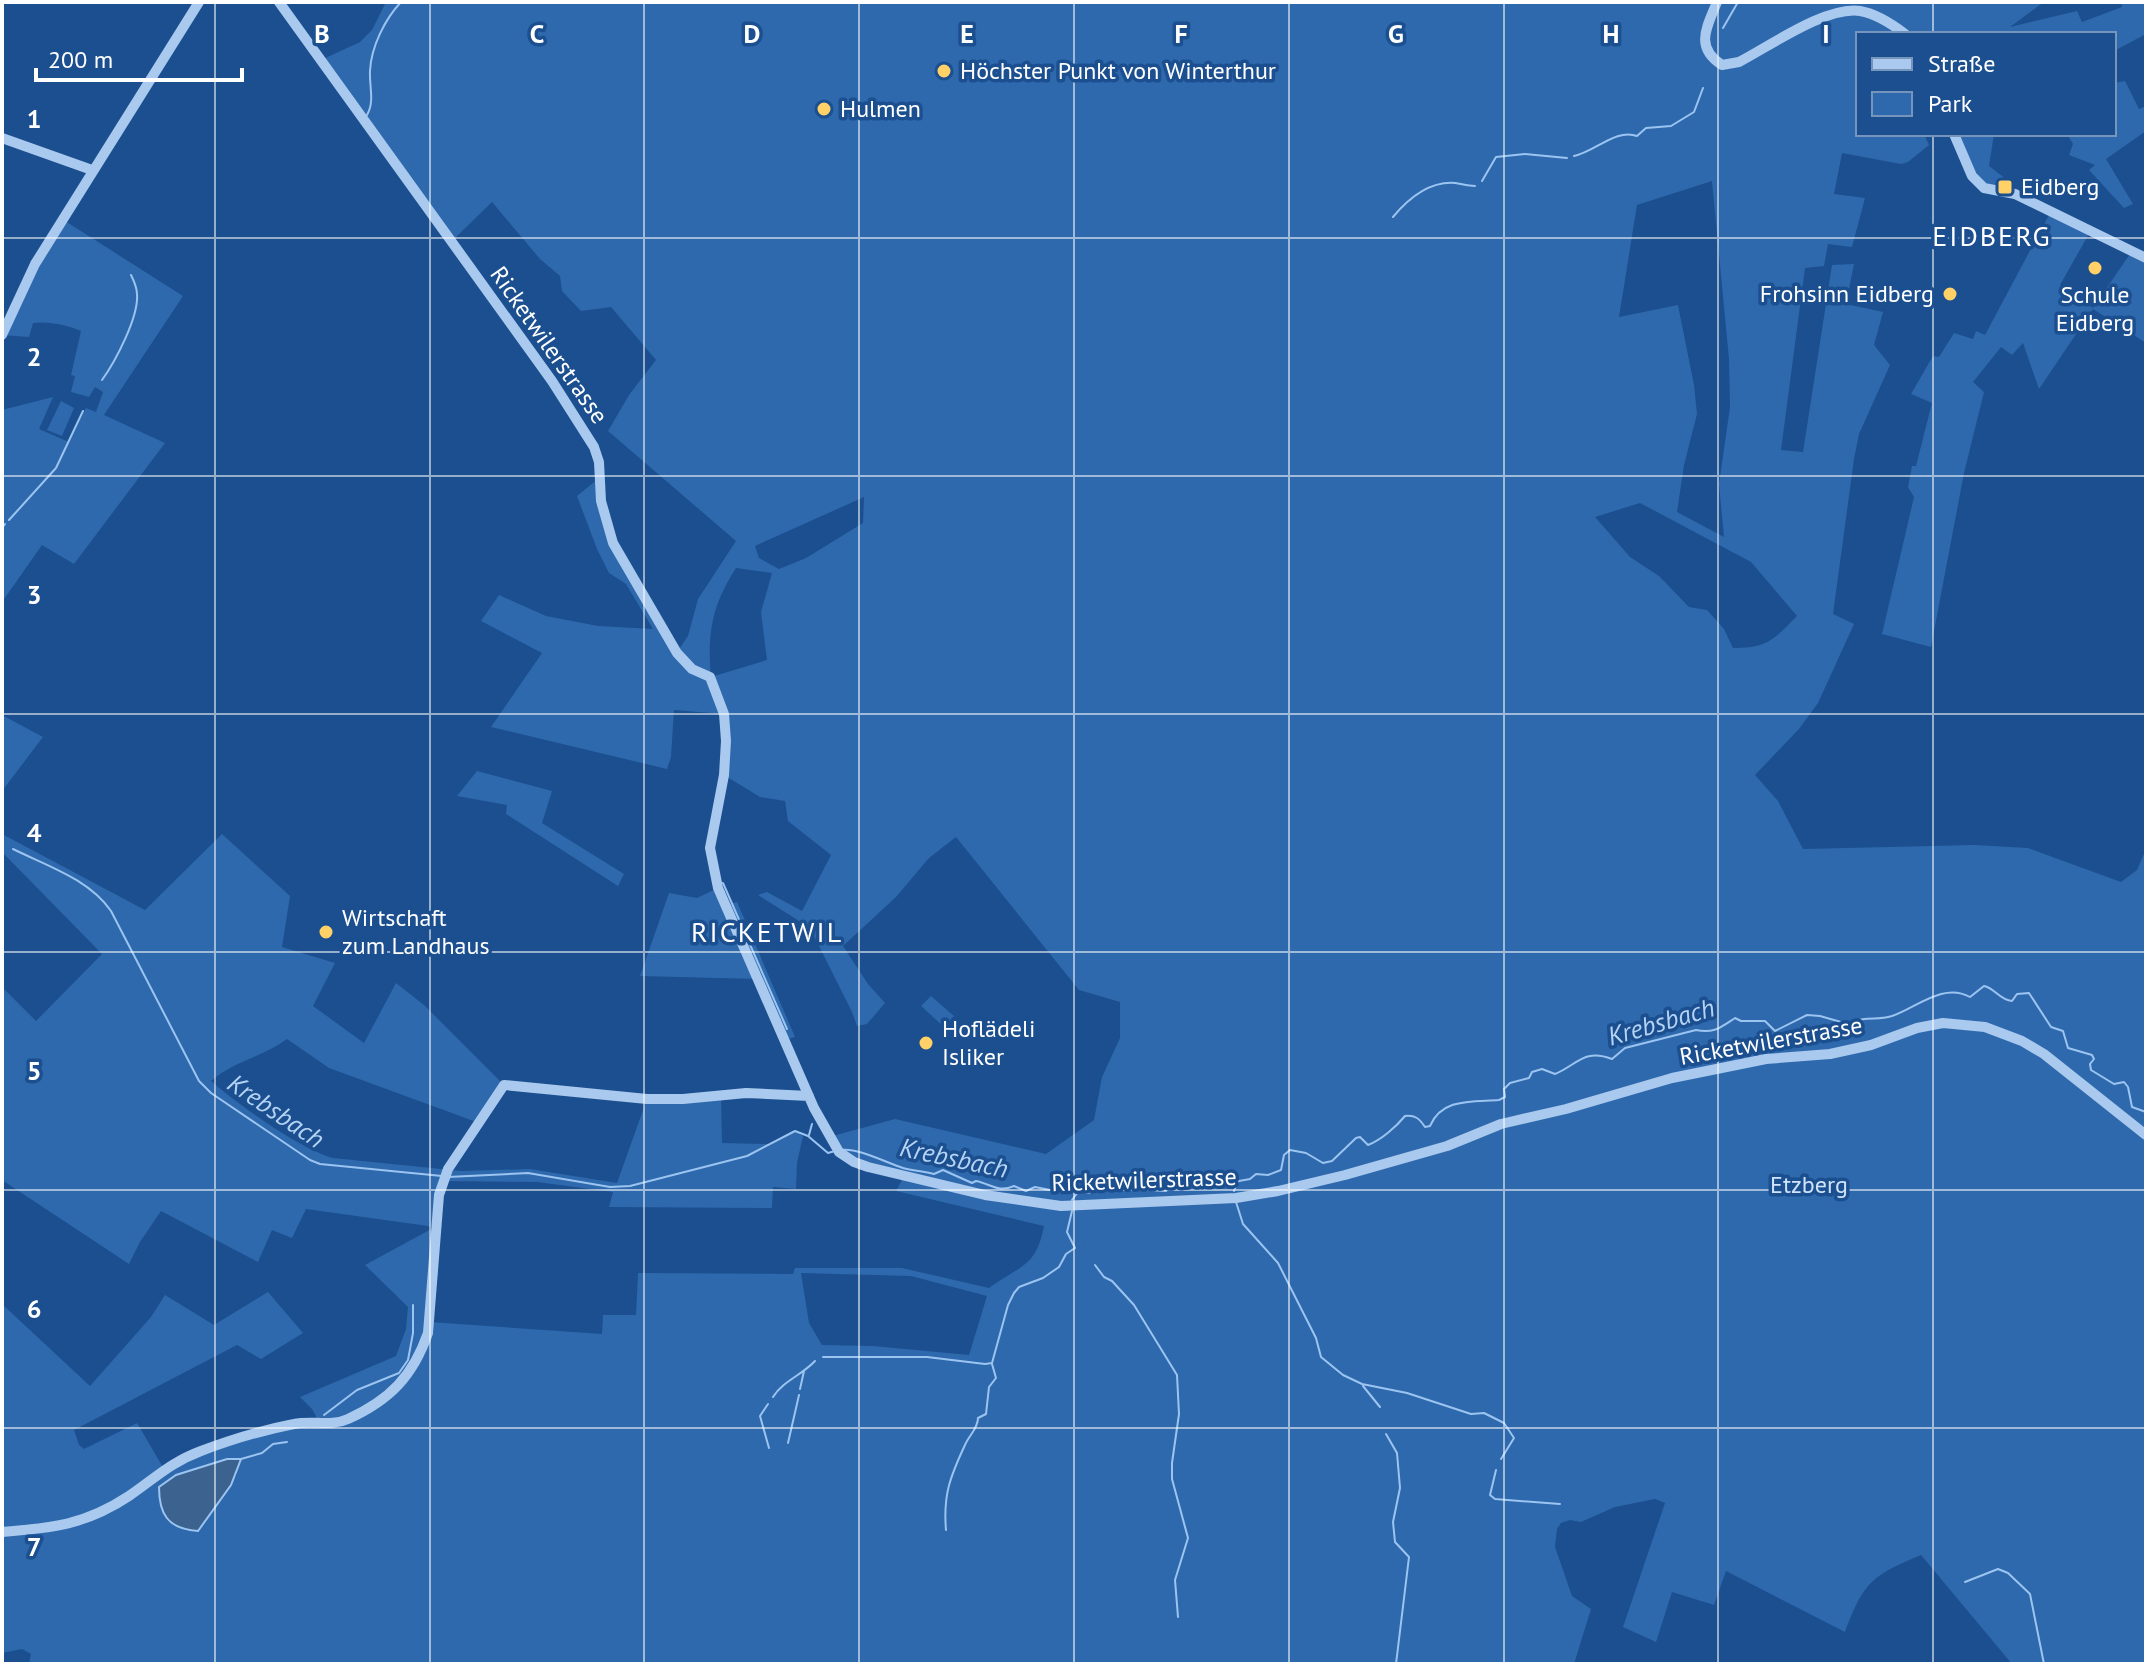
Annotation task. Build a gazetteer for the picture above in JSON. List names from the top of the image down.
{
  "streets": {
    "street": ["Ricketwilerstrasse"]
  },
  "districts": ["EIDBERG", "RICKETWIL"],
  "water": ["Krebsbach"],
  "parks": ["Etzberg"],
  "places": {
    "other": [
      "Höchster Punkt von Winterthur",
      "Hulmen",
      "Schule Eidberg",
      "Frohsinn Eidberg",
      "Wirtschaft zum Landhaus",
      "Hoflädeli Isliker"
    ],
    "transit": ["Eidberg"]
  },
  "legend": ["Straße", "Park"],
  "scale_bar": "200 m",
  "grid": {
    "columns": [
      "B",
      "C",
      "D",
      "E",
      "F",
      "G",
      "H",
      "I"
    ],
    "rows": [
      "1",
      "2",
      "3",
      "4",
      "5",
      "6",
      "7"
    ]
  }
}
